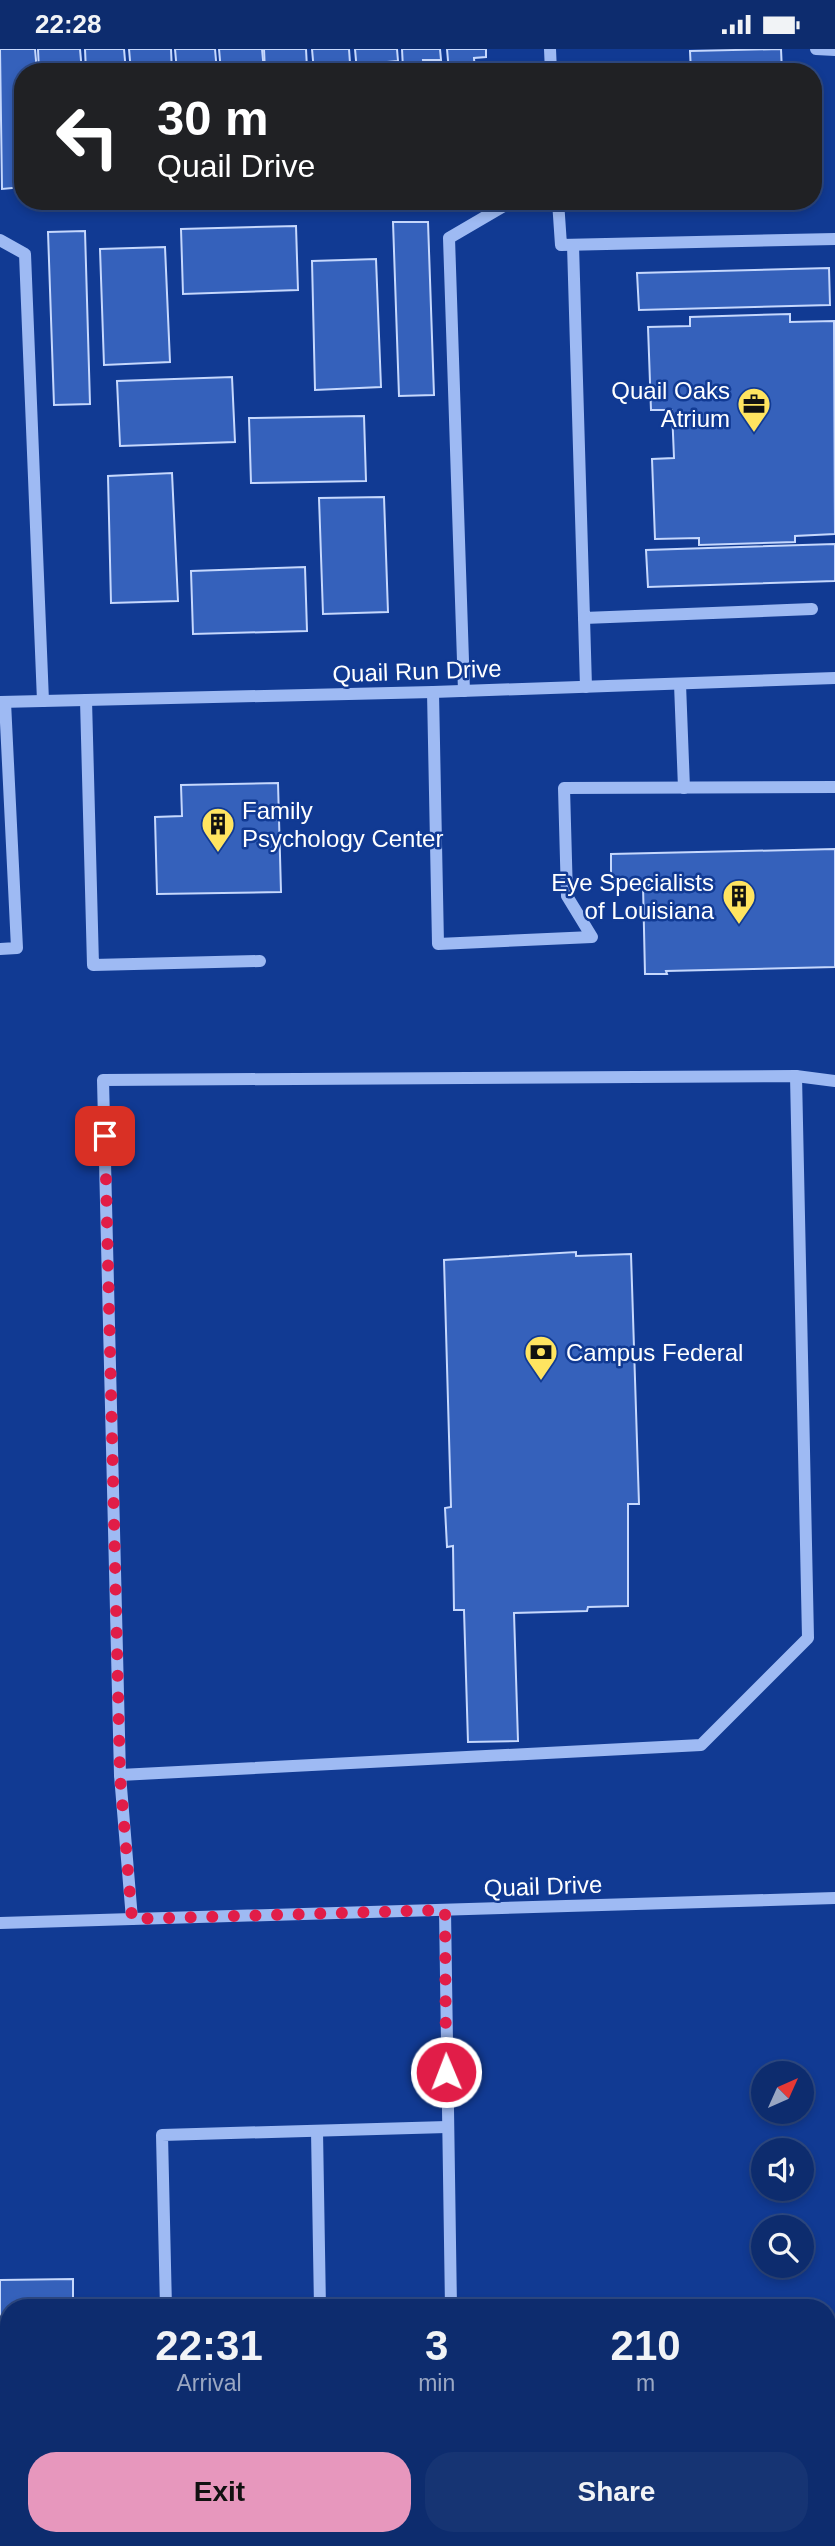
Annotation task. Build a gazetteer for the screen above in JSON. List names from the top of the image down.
{
  "streets": {
    "street": ["Quail Run Drive", "Quail Drive"]
  },
  "places": {
    "office": ["Quail Oaks Atrium"],
    "building": ["Family Psychology Center", "Eye Specialists of Louisiana"],
    "bank": ["Campus Federal"]
  },
  "north": "top right",
  "page": {
    "status": "22:28",
    "turn": ["30 m", "Quail Drive"],
    "eta": [
      "22:31",
      "Arrival",
      "3",
      "min",
      "210",
      "m"
    ],
    "buttons": ["Exit", "Share"]
  }
}
